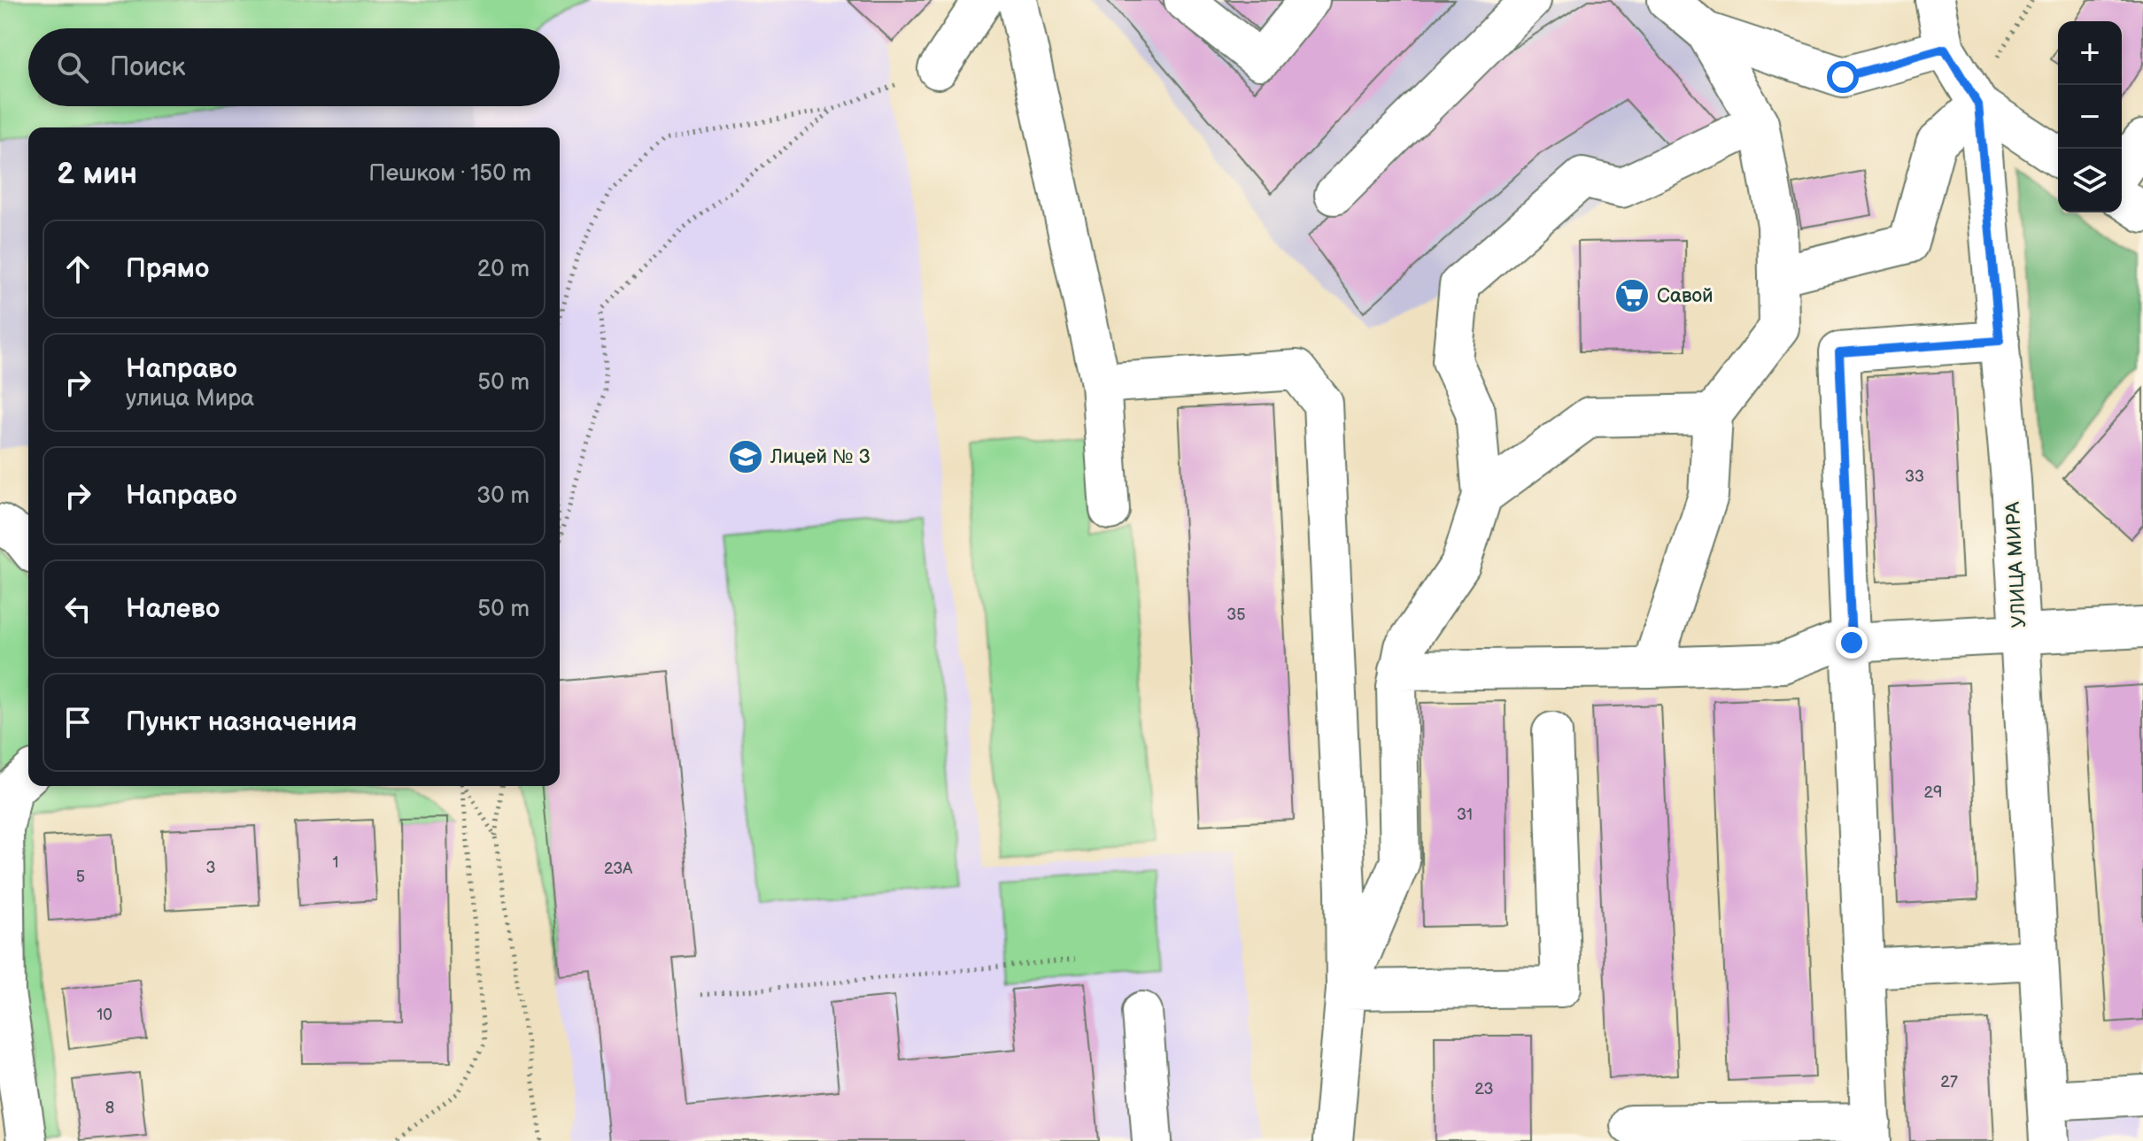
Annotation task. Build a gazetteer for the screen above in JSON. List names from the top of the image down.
{
  "streets": {
    "street": ["УЛИЦА МИРА"]
  },
  "places": {
    "supermarket": ["Савой"],
    "school or university": ["Лицей № 3"]
  },
  "house_numbers": [
    "33",
    "35",
    "29",
    "31",
    "1",
    "3",
    "23А",
    "5",
    "10",
    "27",
    "23",
    "8"
  ],
  "page": {
    "map_buttons": ["+", "−"],
    "search": "Поиск",
    "heading": ["2 мин", "Пешком · 150 m"],
    "list": [
      ["Прямо", "20 m"],
      ["Направо", "улица Мира", "50 m"],
      ["Направо", "30 m"],
      ["Налево", "50 m"],
      "Пункт назначения"
    ]
  }
}
